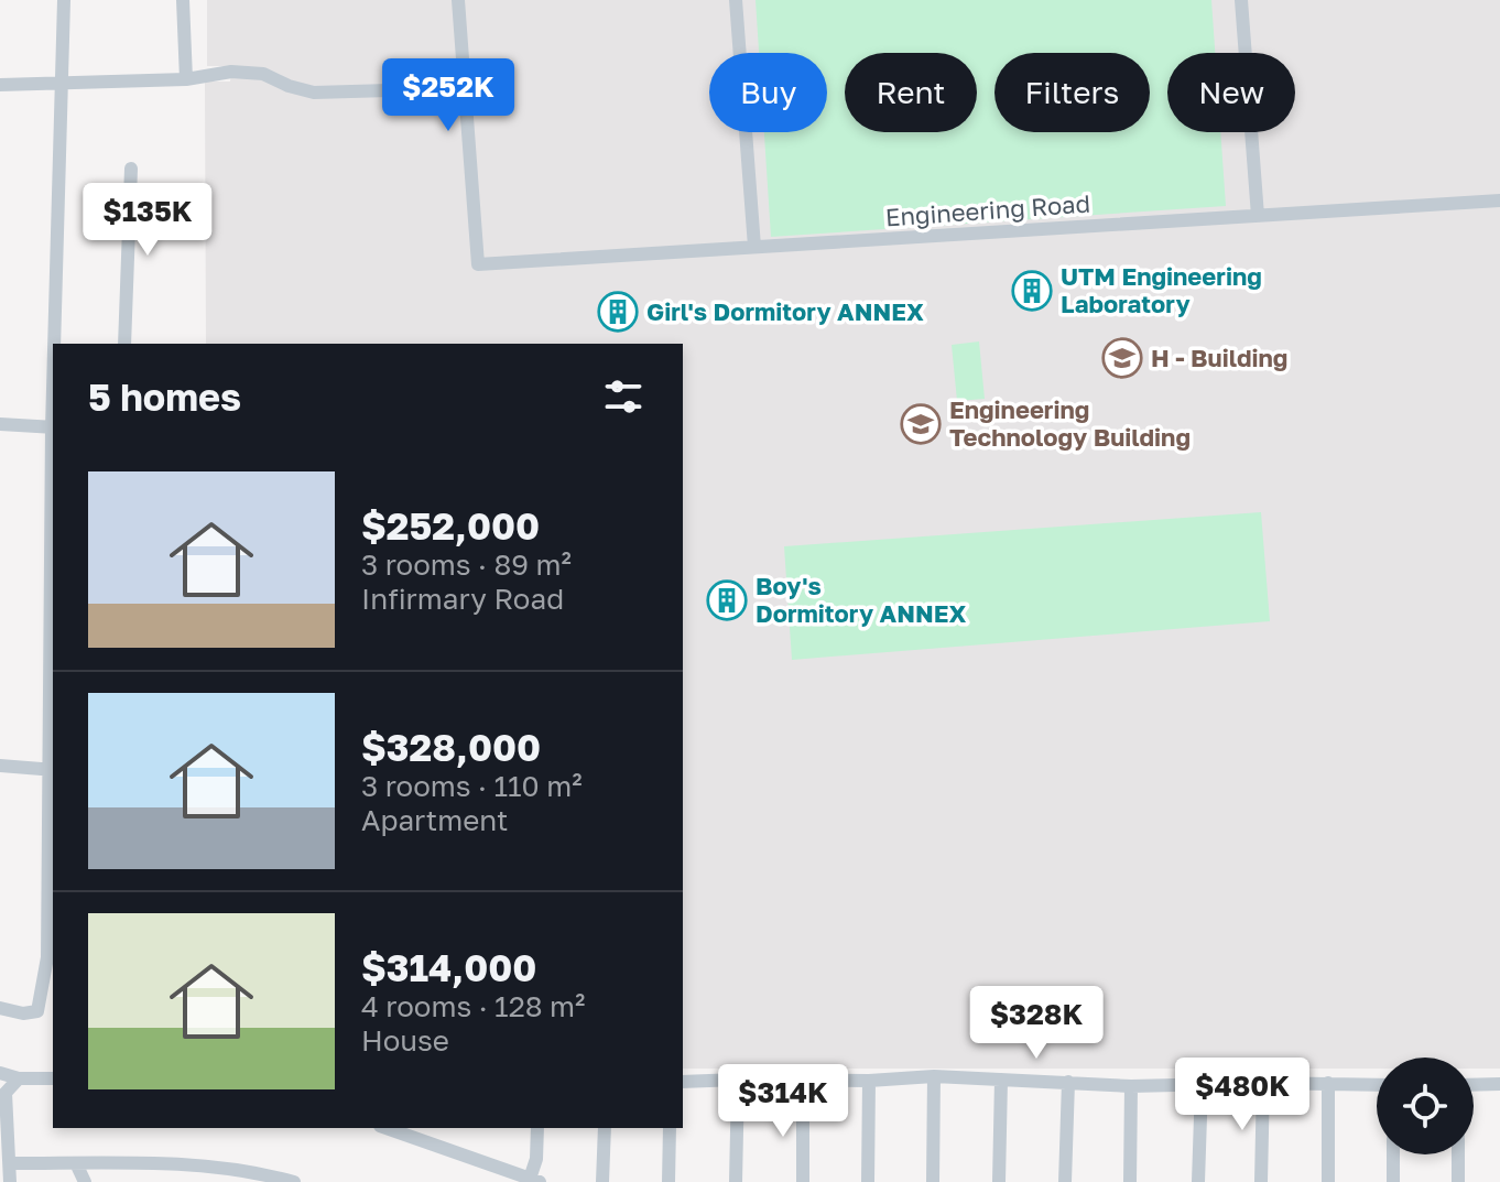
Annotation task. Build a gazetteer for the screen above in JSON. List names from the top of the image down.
{
  "streets": {
    "street": ["Engineering Road"]
  },
  "places": {
    "building": ["UTM Engineering Laboratory", "Girl's Dormitory ANNEX", "Boy's Dormitory ANNEX"],
    "school or university": ["H - Building", "Engineering Technology Building"]
  },
  "page": {
    "chip": [
      "Buy",
      "Rent",
      "Filters",
      "New"
    ],
    "price": [
      "$252K",
      "$135K",
      "$328K",
      "$480K",
      "$314K"
    ],
    "heading": "5 homes",
    "list": [
      {
        "name": "$252,000",
        "note": "3 rooms · 89 m² · Infirmary Road"
      },
      {
        "name": "$328,000",
        "note": "3 rooms · 110 m² · Apartment"
      },
      {
        "name": "$314,000",
        "note": "4 rooms · 128 m² · House"
      }
    ]
  }
}
